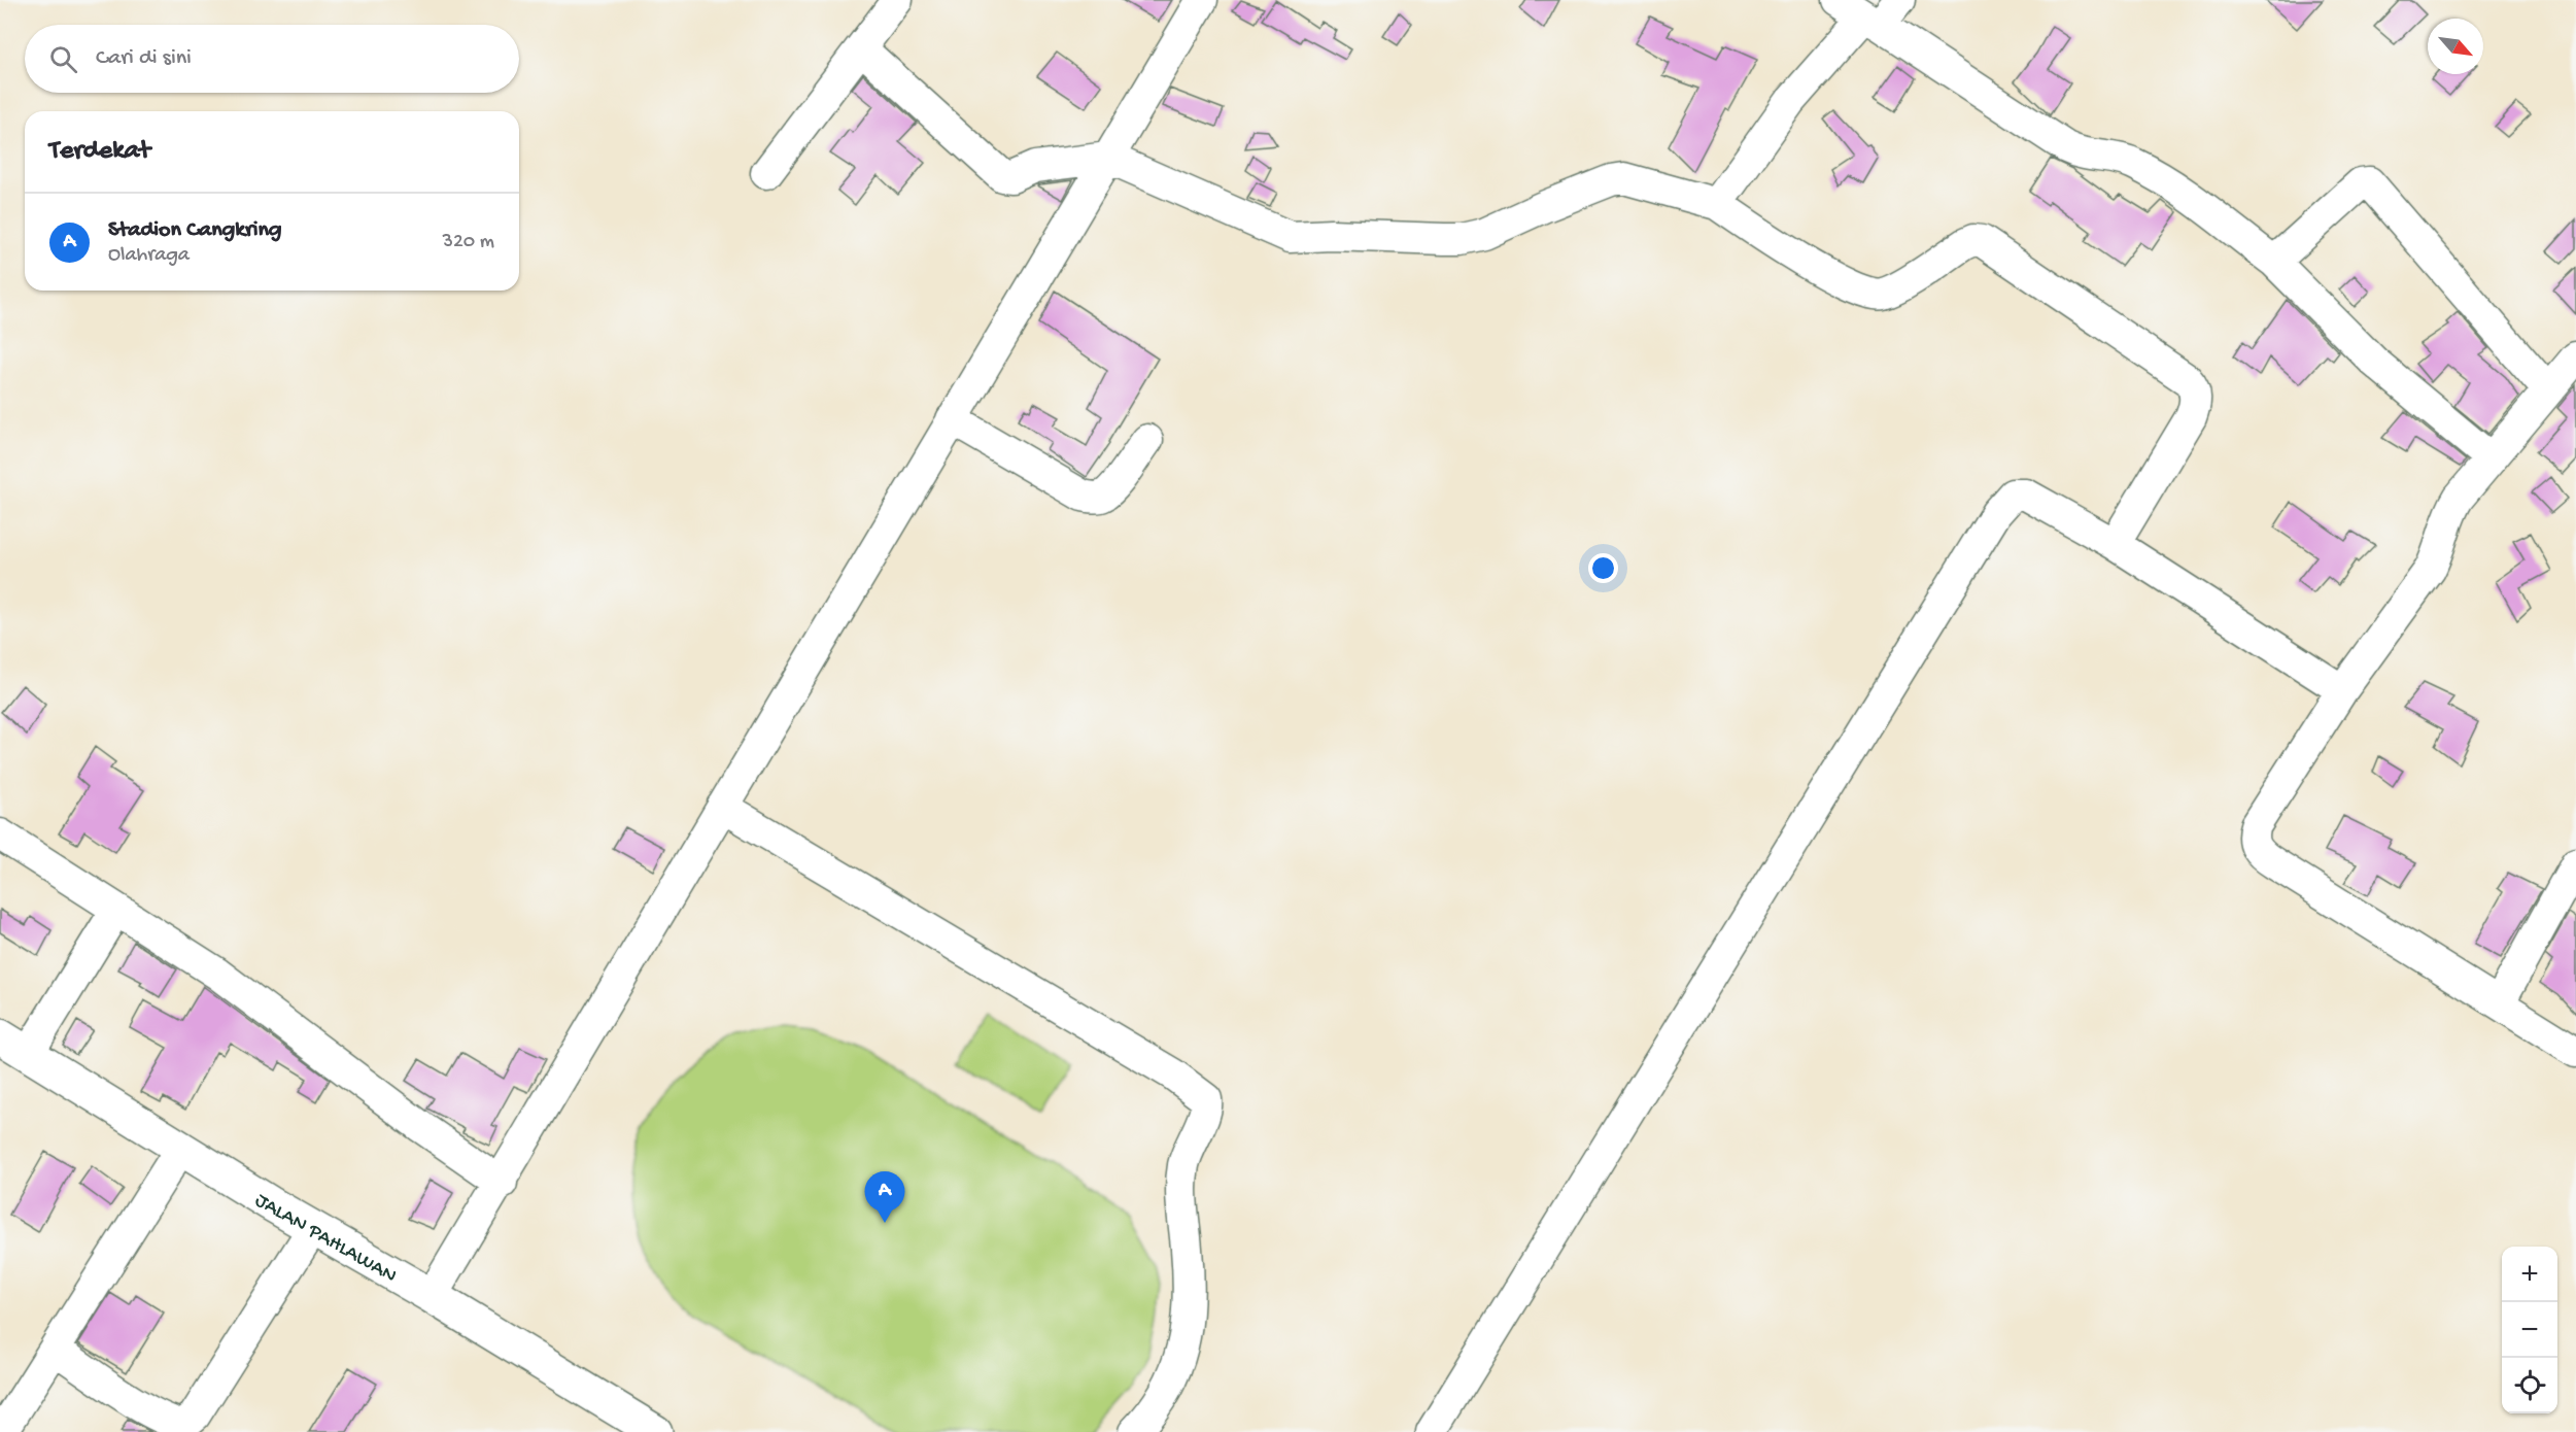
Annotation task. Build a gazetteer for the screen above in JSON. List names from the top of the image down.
{
  "streets": {
    "main road": ["JALAN PAHLAWAN"]
  },
  "north": "bottom right",
  "page": {
    "search": "Cari di sini",
    "heading": "Terdekat",
    "list": [
      {
        "mark": "A",
        "name": "Stadion Cangkring",
        "note": "Olahraga",
        "value": "320 m"
      }
    ],
    "pins": "A",
    "map_buttons": ["+", "−"]
  }
}
